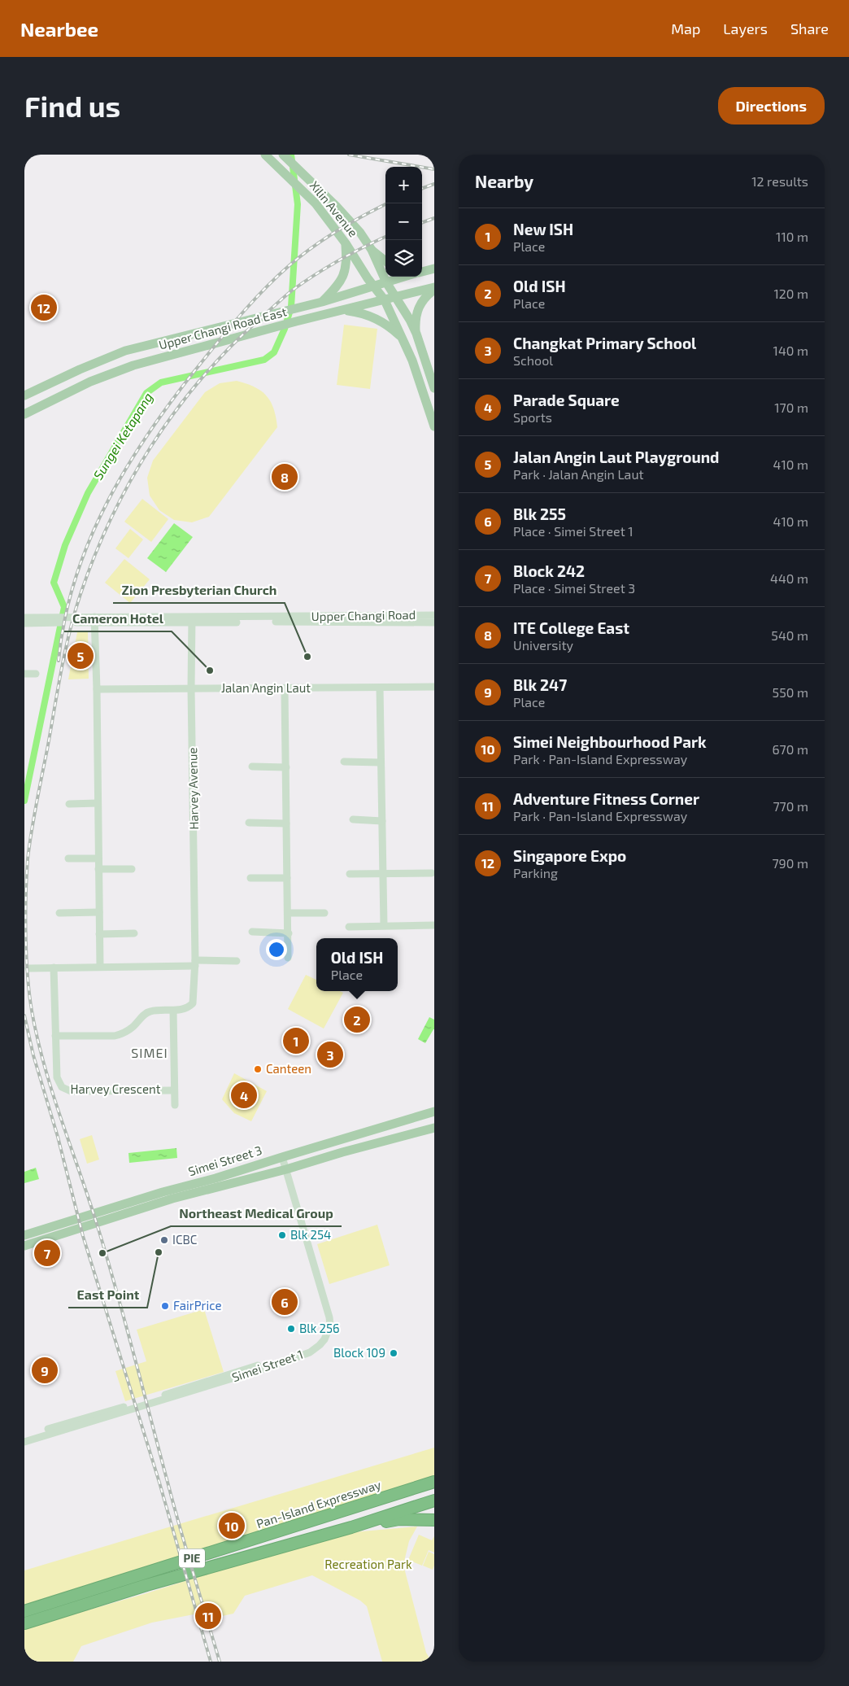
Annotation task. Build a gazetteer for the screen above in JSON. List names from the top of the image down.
{
  "streets": {
    "highway": ["Pan-Island Expressway", "PIE"],
    "main road": ["Xilin Avenue", "Upper Changi Road East", "Simei Street 3"],
    "street": [
      "Upper Changi Road",
      "Jalan Angin Laut",
      "Harvey Avenue",
      "Harvey Crescent",
      "Simei Street 1"
    ]
  },
  "crossings": [
    ["Xilin Avenue", "Upper Changi Road East"],
    ["Upper Changi Road", "Harvey Avenue"],
    ["Jalan Angin Laut", "Harvey Avenue"],
    ["Simei Street 3", "Simei Street 1"]
  ],
  "districts": ["SIMEI"],
  "water": ["Sungei Ketapang"],
  "parks": ["Recreation Park"],
  "places": [
    "Zion Presbyterian Church",
    "Cameron Hotel",
    "Canteen",
    "Blk 254",
    "ICBC",
    "East Point",
    "Northeast Medical Group",
    "FairPrice",
    "Blk 256",
    "Block 109"
  ],
  "page": {
    "header": "Nearbee",
    "nav": ["Map", "Layers", "Share"],
    "buttons": "Directions",
    "title": "Find us",
    "heading": ["Nearby", "12 results"],
    "map_buttons": ["+", "−"],
    "list": [
      {
        "mark": "1",
        "name": "New ISH",
        "note": "Place",
        "value": "110 m"
      },
      {
        "mark": "2",
        "name": "Old ISH",
        "note": "Place",
        "value": "120 m"
      },
      {
        "mark": "3",
        "name": "Changkat Primary School",
        "note": "School",
        "value": "140 m"
      },
      {
        "mark": "4",
        "name": "Parade Square",
        "note": "Sports",
        "value": "170 m"
      },
      {
        "mark": "5",
        "name": "Jalan Angin Laut Playground",
        "note": "Park · Jalan Angin Laut",
        "value": "410 m"
      },
      {
        "mark": "6",
        "name": "Blk 255",
        "note": "Place · Simei Street 1",
        "value": "410 m"
      },
      {
        "mark": "7",
        "name": "Block 242",
        "note": "Place · Simei Street 3",
        "value": "440 m"
      },
      {
        "mark": "8",
        "name": "ITE College East",
        "note": "University",
        "value": "540 m"
      },
      {
        "mark": "9",
        "name": "Blk 247",
        "note": "Place",
        "value": "550 m"
      },
      {
        "mark": "10",
        "name": "Simei Neighbourhood Park",
        "note": "Park · Pan-Island Expressway",
        "value": "670 m"
      },
      {
        "mark": "11",
        "name": "Adventure Fitness Corner",
        "note": "Park · Pan-Island Expressway",
        "value": "770 m"
      },
      {
        "mark": "12",
        "name": "Singapore Expo",
        "note": "Parking",
        "value": "790 m"
      }
    ],
    "pins": [
      "12",
      "8",
      "5",
      "2",
      "1",
      "3",
      "4",
      "7",
      "6",
      "9",
      "10",
      "11"
    ],
    "popup": ["Old ISH", "Place"]
  }
}
